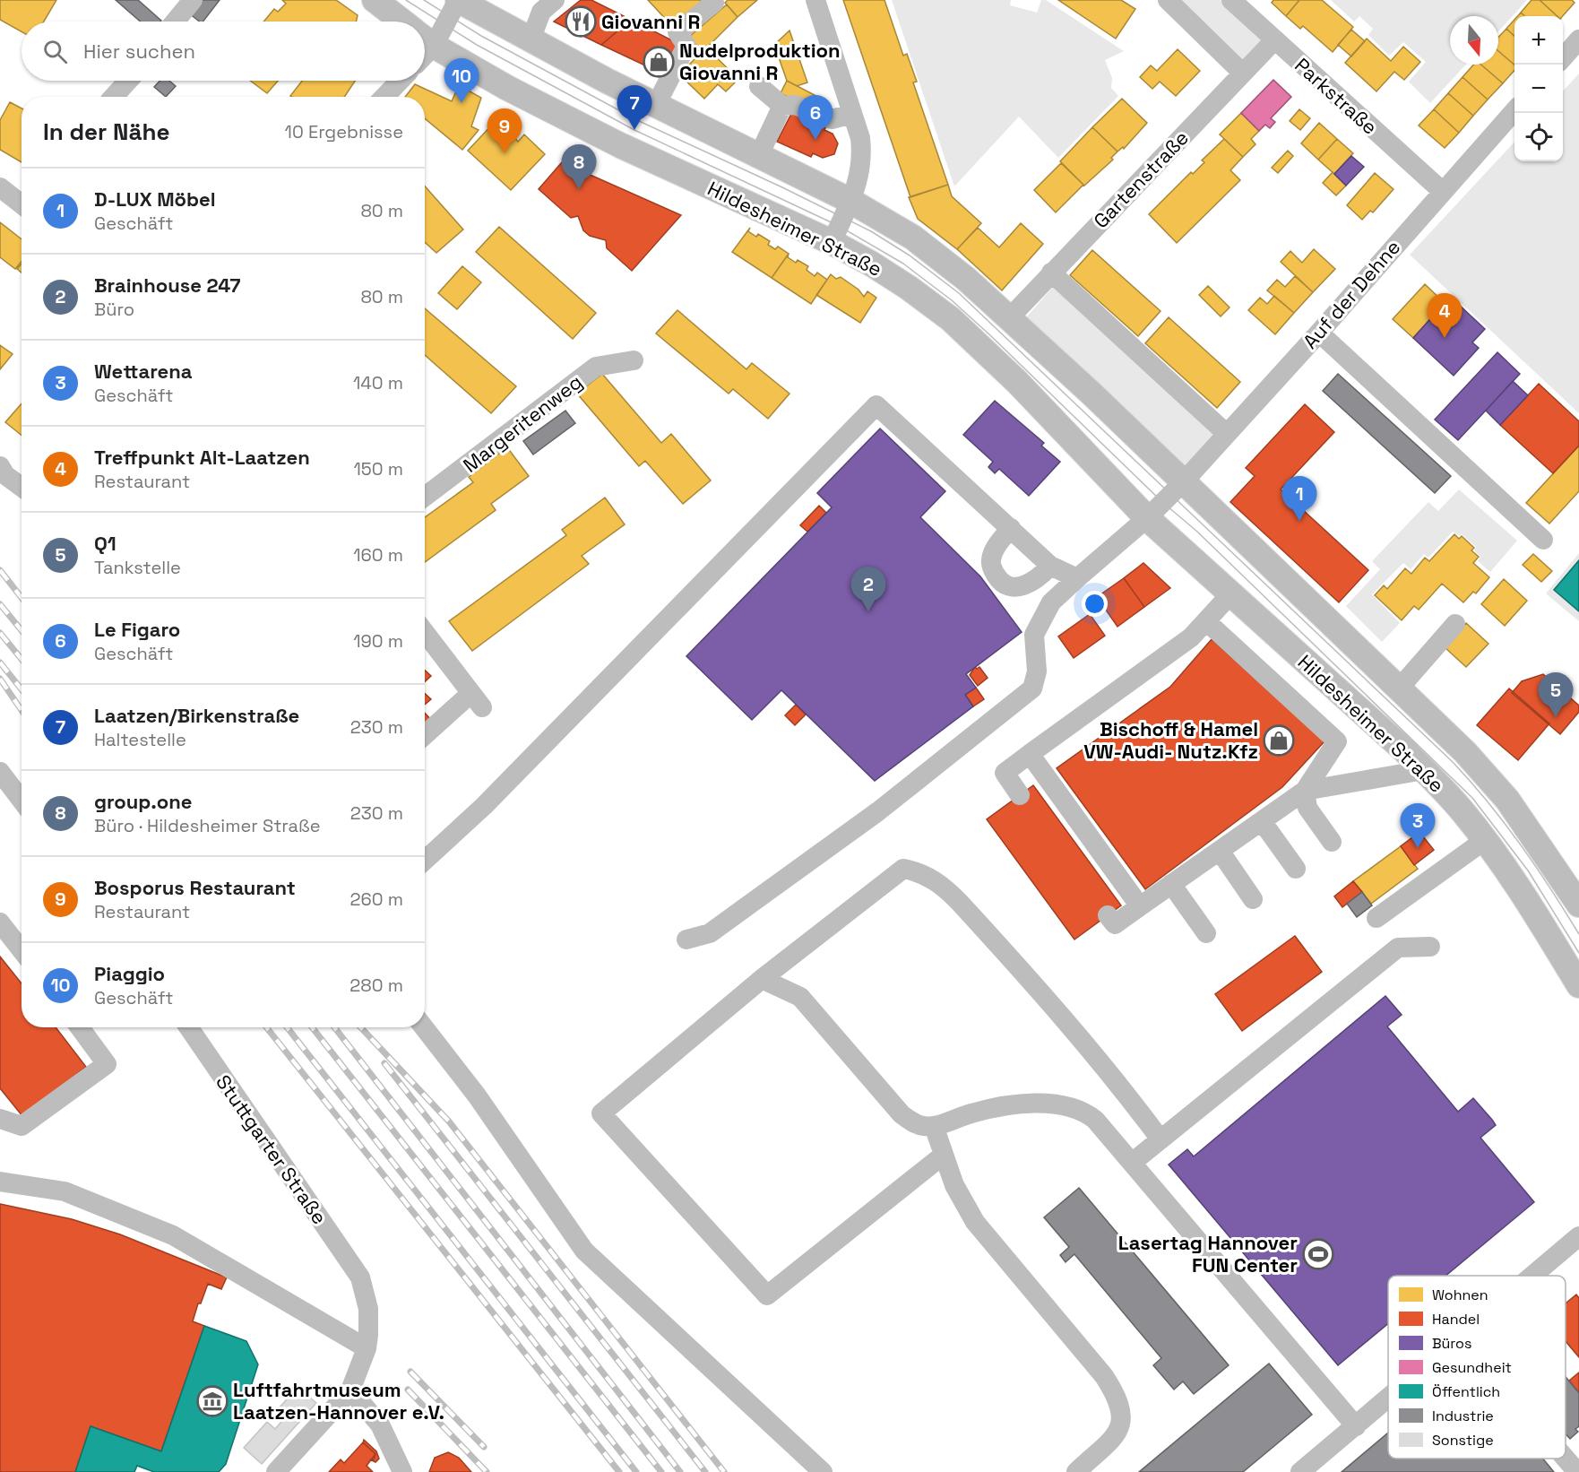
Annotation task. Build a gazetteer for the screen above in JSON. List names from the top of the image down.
{
  "streets": {
    "main road": ["Hildesheimer Straße"],
    "street": [
      "Parkstraße",
      "Gartenstraße",
      "Auf der Dehne",
      "Margeritenweg",
      "Stuttgarter Straße"
    ]
  },
  "crossings": [
    ["Parkstraße", "Gartenstraße"],
    ["Parkstraße", "Auf der Dehne"]
  ],
  "places": {
    "restaurant": ["Giovanni R"],
    "shop": ["Nudelproduktion Giovanni R", "Bischoff & Hamel VW-Audi- Nutz.Kfz"],
    "sports": ["Lasertag Hannover FUN Center"],
    "museum": ["Luftfahrtmuseum Laatzen-Hannover e.V."]
  },
  "legend": [
    "Wohnen",
    "Handel",
    "Büros",
    "Gesundheit",
    "Öffentlich",
    "Industrie",
    "Sonstige"
  ],
  "north": "bottom",
  "page": {
    "map_buttons": ["+", "−"],
    "search": "Hier suchen",
    "pins": [
      "10",
      "7",
      "6",
      "9",
      "8",
      "4",
      "1",
      "2",
      "5",
      "3"
    ],
    "heading": ["In der Nähe", "10 Ergebnisse"],
    "list": [
      {
        "mark": "1",
        "name": "D-LUX Möbel",
        "note": "Geschäft",
        "value": "80 m"
      },
      {
        "mark": "2",
        "name": "Brainhouse 247",
        "note": "Büro",
        "value": "80 m"
      },
      {
        "mark": "3",
        "name": "Wettarena",
        "note": "Geschäft",
        "value": "140 m"
      },
      {
        "mark": "4",
        "name": "Treffpunkt Alt-Laatzen",
        "note": "Restaurant",
        "value": "150 m"
      },
      {
        "mark": "5",
        "name": "Q1",
        "note": "Tankstelle",
        "value": "160 m"
      },
      {
        "mark": "6",
        "name": "Le Figaro",
        "note": "Geschäft",
        "value": "190 m"
      },
      {
        "mark": "7",
        "name": "Laatzen/Birkenstraße",
        "note": "Haltestelle",
        "value": "230 m"
      },
      {
        "mark": "8",
        "name": "group.one",
        "note": "Büro · Hildesheimer Straße",
        "value": "230 m"
      },
      {
        "mark": "9",
        "name": "Bosporus Restaurant",
        "note": "Restaurant",
        "value": "260 m"
      },
      {
        "mark": "10",
        "name": "Piaggio",
        "note": "Geschäft",
        "value": "280 m"
      }
    ]
  }
}
